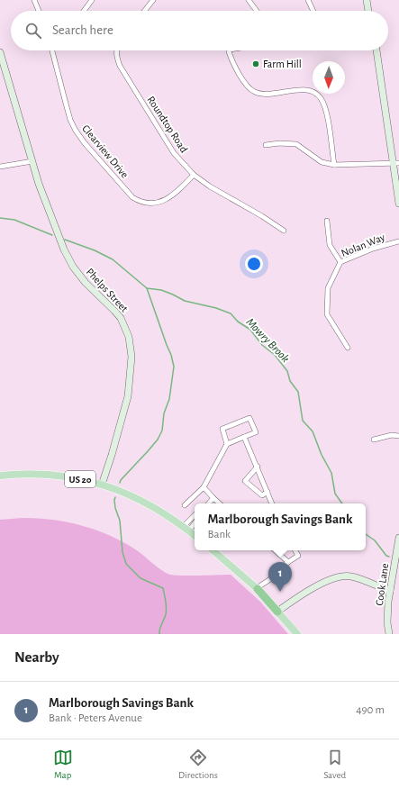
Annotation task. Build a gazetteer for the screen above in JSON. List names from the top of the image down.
{
  "streets": {
    "main road": ["US 20"],
    "street": [
      "Roundtop Road",
      "Clearview Drive",
      "Nolan Way",
      "Phelps Street",
      "Cook Lane"
    ]
  },
  "crossings": [
    ["Roundtop Road", "Clearview Drive"],
    ["Phelps Street", "US 20"]
  ],
  "water": ["Mowry Brook"],
  "places": ["Farm Hill"],
  "north": "bottom",
  "page": {
    "search": "Search here",
    "popup": ["Marlborough Savings Bank", "Bank"],
    "pins": "1",
    "heading": "Nearby",
    "list": [
      {
        "mark": "1",
        "name": "Marlborough Savings Bank",
        "note": "Bank · Peters Avenue",
        "value": "490 m"
      }
    ],
    "nav": ["Map", "Directions", "Saved"]
  }
}
